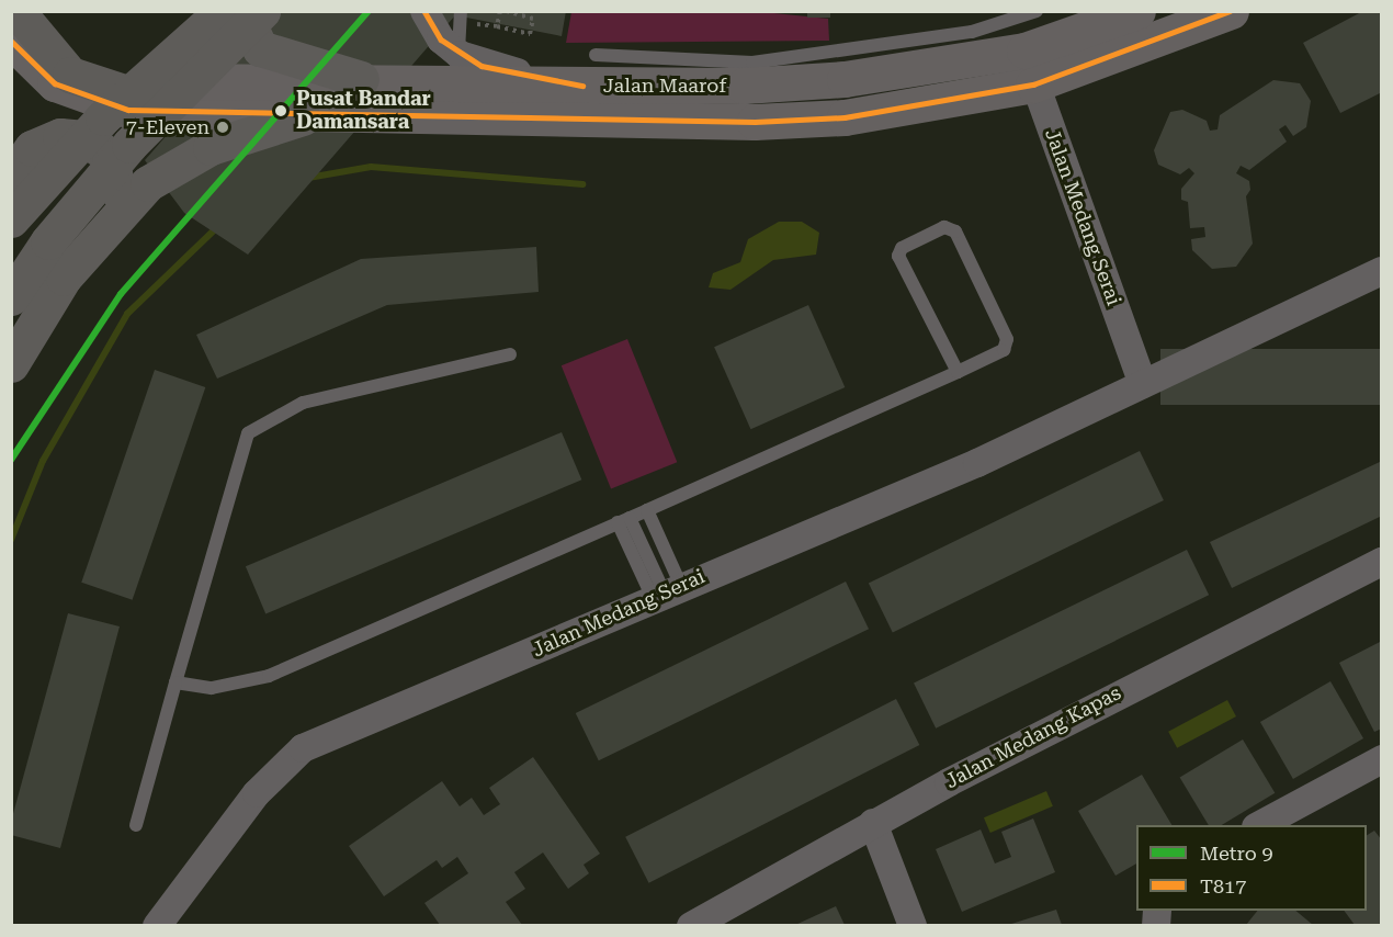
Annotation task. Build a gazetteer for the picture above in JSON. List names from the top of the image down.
{
  "streets": {
    "main road": ["Jalan Maarof"],
    "street": ["Jalan Medang Serai", "Jalan Medang Kapas"]
  },
  "crossings": [
    ["Jalan Maarof", "Jalan Medang Serai"]
  ],
  "places": ["Pusat Bandar Damansara", "7-Eleven"],
  "lines": ["metro line 9", "transit line T817"],
  "legend": ["Metro 9", "T817"]
}
